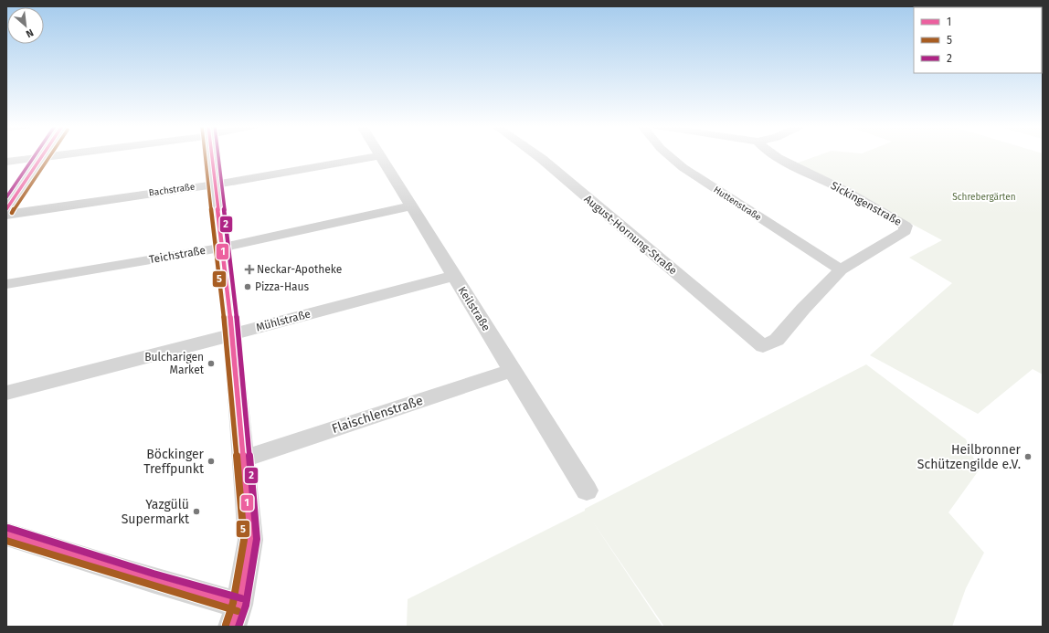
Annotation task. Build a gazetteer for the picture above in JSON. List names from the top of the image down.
{
  "streets": {
    "street": [
      "Bachstraße",
      "Huttenstraße",
      "Sickingenstraße",
      "August-Hornung-Straße",
      "Teichstraße",
      "Keilstraße",
      "Mühlstraße",
      "Flaischlenstraße"
    ]
  },
  "crossings": [
    ["Huttenstraße", "Sickingenstraße"],
    ["Sickingenstraße", "August-Hornung-Straße"],
    ["Teichstraße", "Keilstraße"],
    ["Keilstraße", "Mühlstraße"],
    ["Keilstraße", "Flaischlenstraße"]
  ],
  "parks": ["Schrebergärten"],
  "places": {
    "health": ["Neckar-Apotheke"],
    "other": [
      "Pizza-Haus",
      "Bulcharigen Market",
      "Heilbronner Schützengilde e.V.",
      "Böckinger Treffpunkt",
      "Yazgülü Supermarkt"
    ]
  },
  "lines": ["transit line 1", "transit line 5", "transit line 2"],
  "legend": ["1", "5", "2"],
  "north": "bottom right"
}
